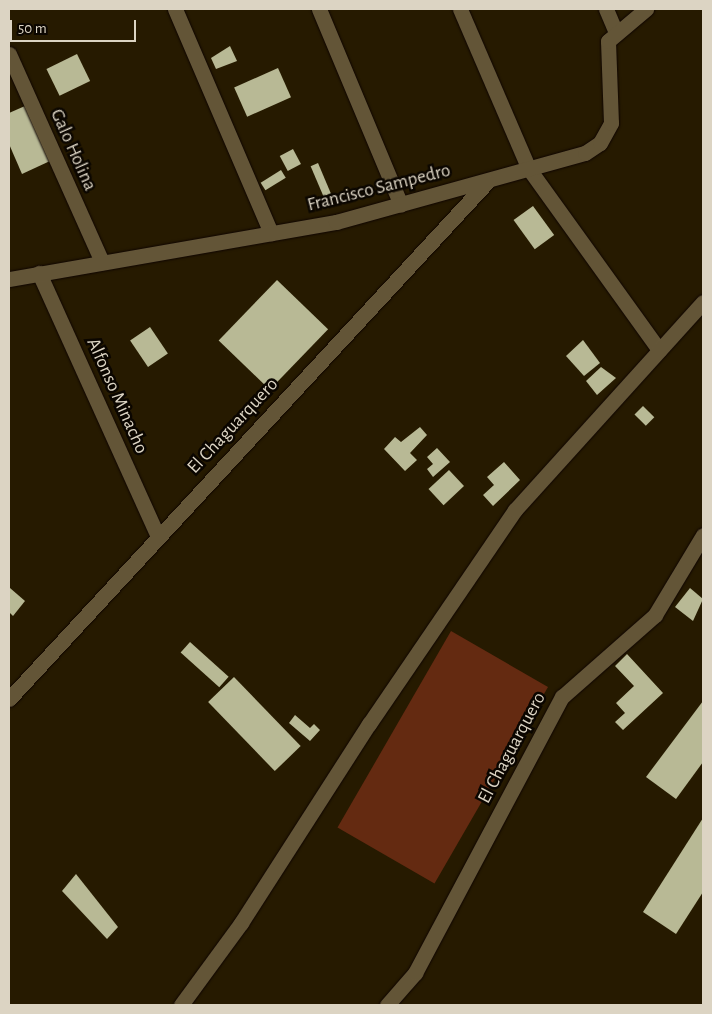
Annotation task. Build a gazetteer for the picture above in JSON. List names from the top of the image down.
{
  "streets": {
    "street": [
      "Galo Holina",
      "Francisco Sampedro",
      "Alfonso Minacho",
      "El Chaguarquero"
    ]
  },
  "crossings": [
    ["Galo Holina", "Francisco Sampedro"],
    ["Francisco Sampedro", "Alfonso Minacho"],
    ["Francisco Sampedro", "El Chaguarquero"],
    ["Alfonso Minacho", "El Chaguarquero"]
  ],
  "scale_bar": "50 m"
}
